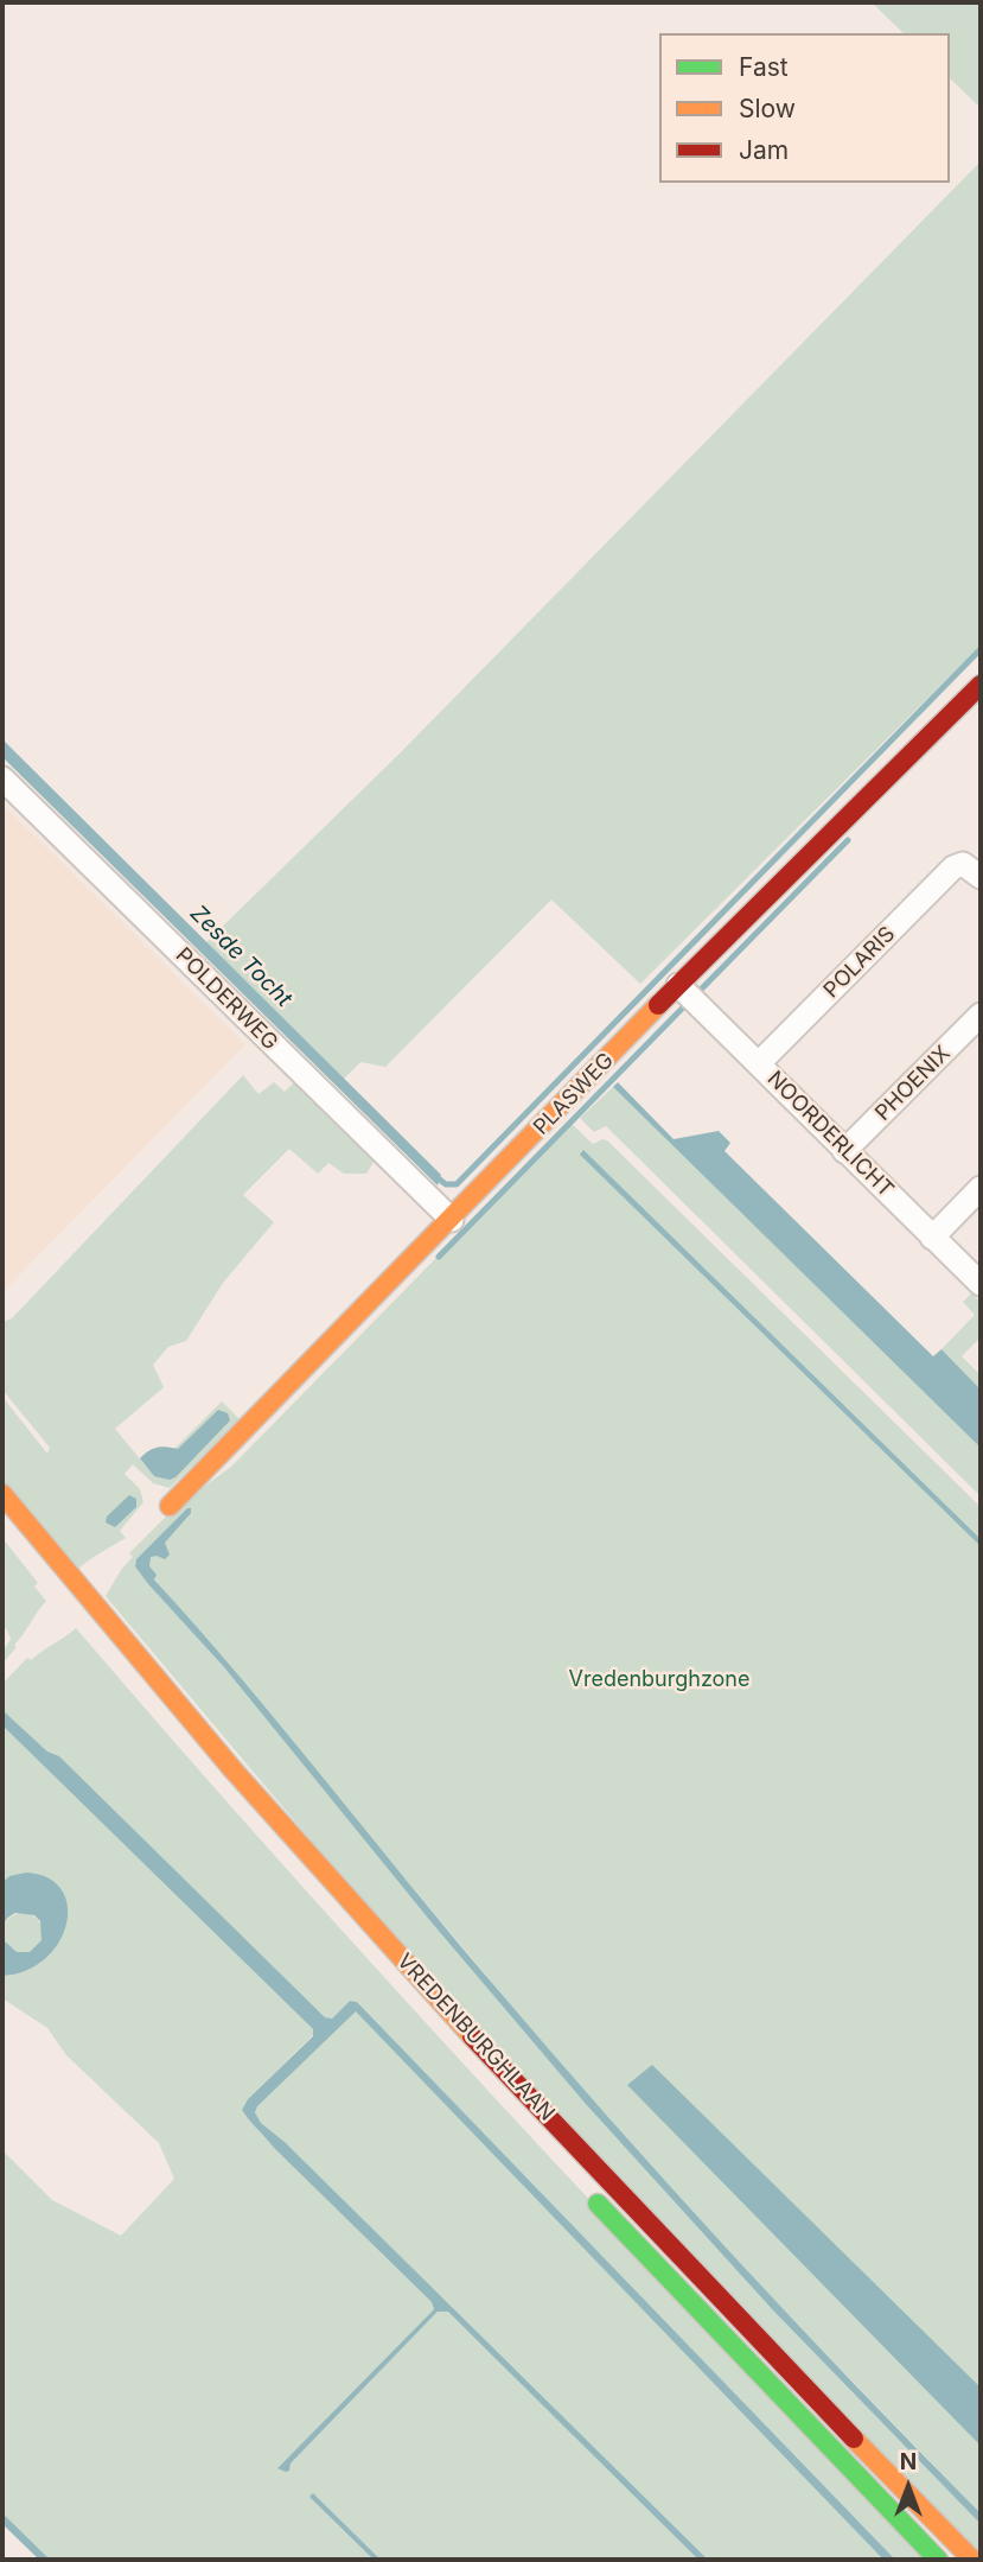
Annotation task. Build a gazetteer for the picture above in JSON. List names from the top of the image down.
{
  "streets": {
    "street": [
      "POLARIS",
      "POLDERWEG",
      "PHOENIX",
      "PLASWEG",
      "NOORDERLICHT",
      "VREDENBURGHLAAN"
    ]
  },
  "crossings": [
    ["POLARIS", "NOORDERLICHT"],
    ["POLDERWEG", "PLASWEG"],
    ["PHOENIX", "NOORDERLICHT"],
    ["PLASWEG", "NOORDERLICHT"]
  ],
  "water": ["Zesde Tocht"],
  "parks": ["Vredenburghzone"],
  "legend": ["Fast", "Slow", "Jam"],
  "north": "top"
}
